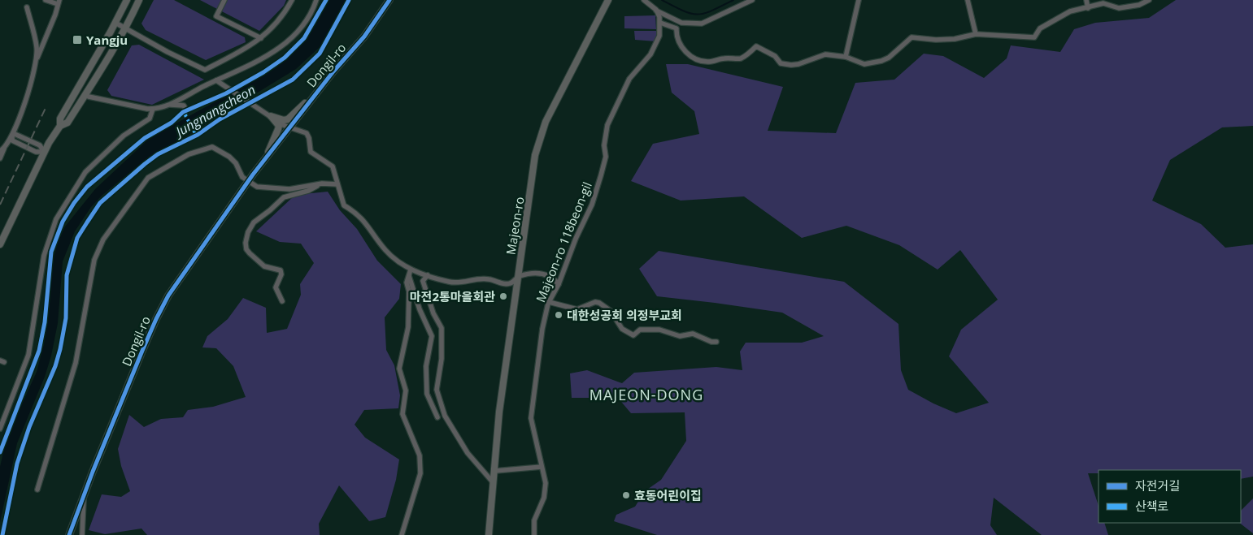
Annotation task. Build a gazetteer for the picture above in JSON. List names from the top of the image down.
{
  "streets": {
    "street": ["Dongil-ro", "Majeon-ro", "Majeon-ro 118beon-gil"]
  },
  "districts": ["MAJEON-DONG"],
  "water": ["Jungnangcheon"],
  "places": {
    "transit": ["Yangju"],
    "other": ["마전2통마을회관", "대한성공회 의정부교회", "효동어린이집"]
  },
  "legend": ["자전거길", "산책로"]
}
